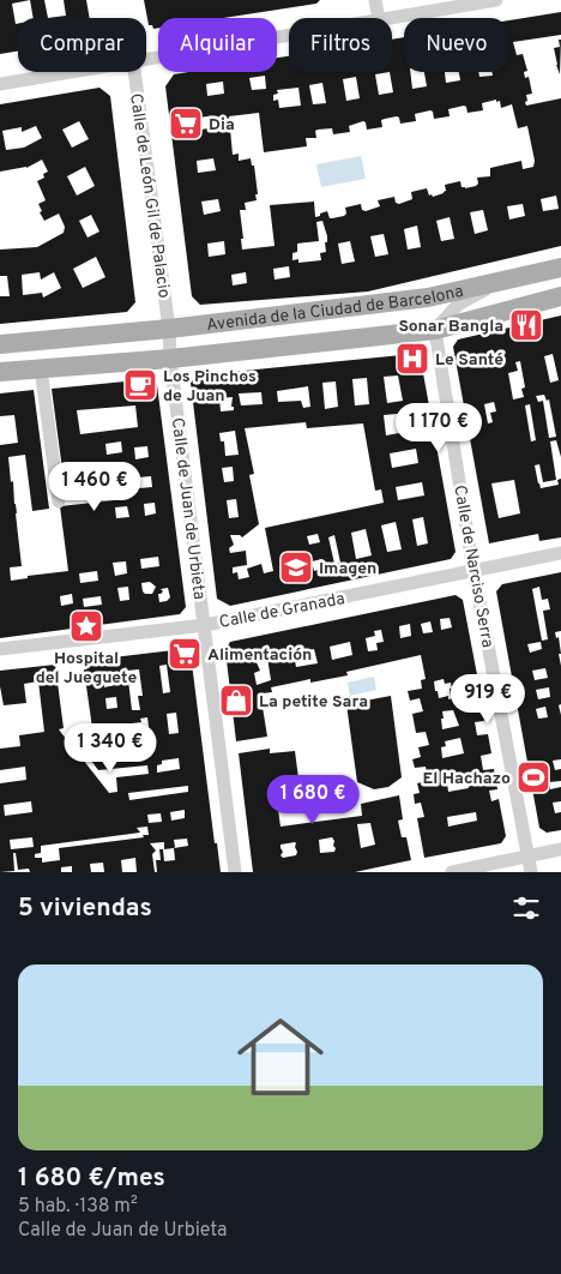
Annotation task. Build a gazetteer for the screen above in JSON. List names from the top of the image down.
{
  "streets": {
    "main road": ["Avenida de la Ciudad de Barcelona"],
    "street": [
      "Calle de León Gil de Palacio",
      "Calle de Juan de Urbieta",
      "Calle de Narciso Serra",
      "Calle de Granada"
    ]
  },
  "crossings": [
    ["Calle de León Gil de Palacio", "Avenida de la Ciudad de Barcelona"],
    ["Avenida de la Ciudad de Barcelona", "Calle de Juan de Urbieta"],
    ["Avenida de la Ciudad de Barcelona", "Calle de Narciso Serra"],
    ["Calle de Juan de Urbieta", "Calle de Granada"],
    ["Calle de Narciso Serra", "Calle de Granada"]
  ],
  "places": {
    "supermarket": ["Dia", "Alimentación"],
    "restaurant": ["Sonar Bangla"],
    "hospital": ["Le Santé"],
    "cafe": ["Los Pinchos de Juan"],
    "school or university": ["Imagen"],
    "place": ["Hospital del Jueguete"],
    "shop": ["La petite Sara"],
    "sports": ["El Hachazo"]
  },
  "page": {
    "chip": [
      "Comprar",
      "Alquilar",
      "Filtros",
      "Nuevo"
    ],
    "price": [
      "1 170 €",
      "1 460 €",
      "919 €",
      "1 340 €",
      "1 680 €"
    ],
    "heading": "5 viviendas",
    "list": [
      {
        "name": "1 680 €/mes",
        "note": "5 hab. · 138 m² · Calle de Juan de Urbieta"
      }
    ]
  }
}
